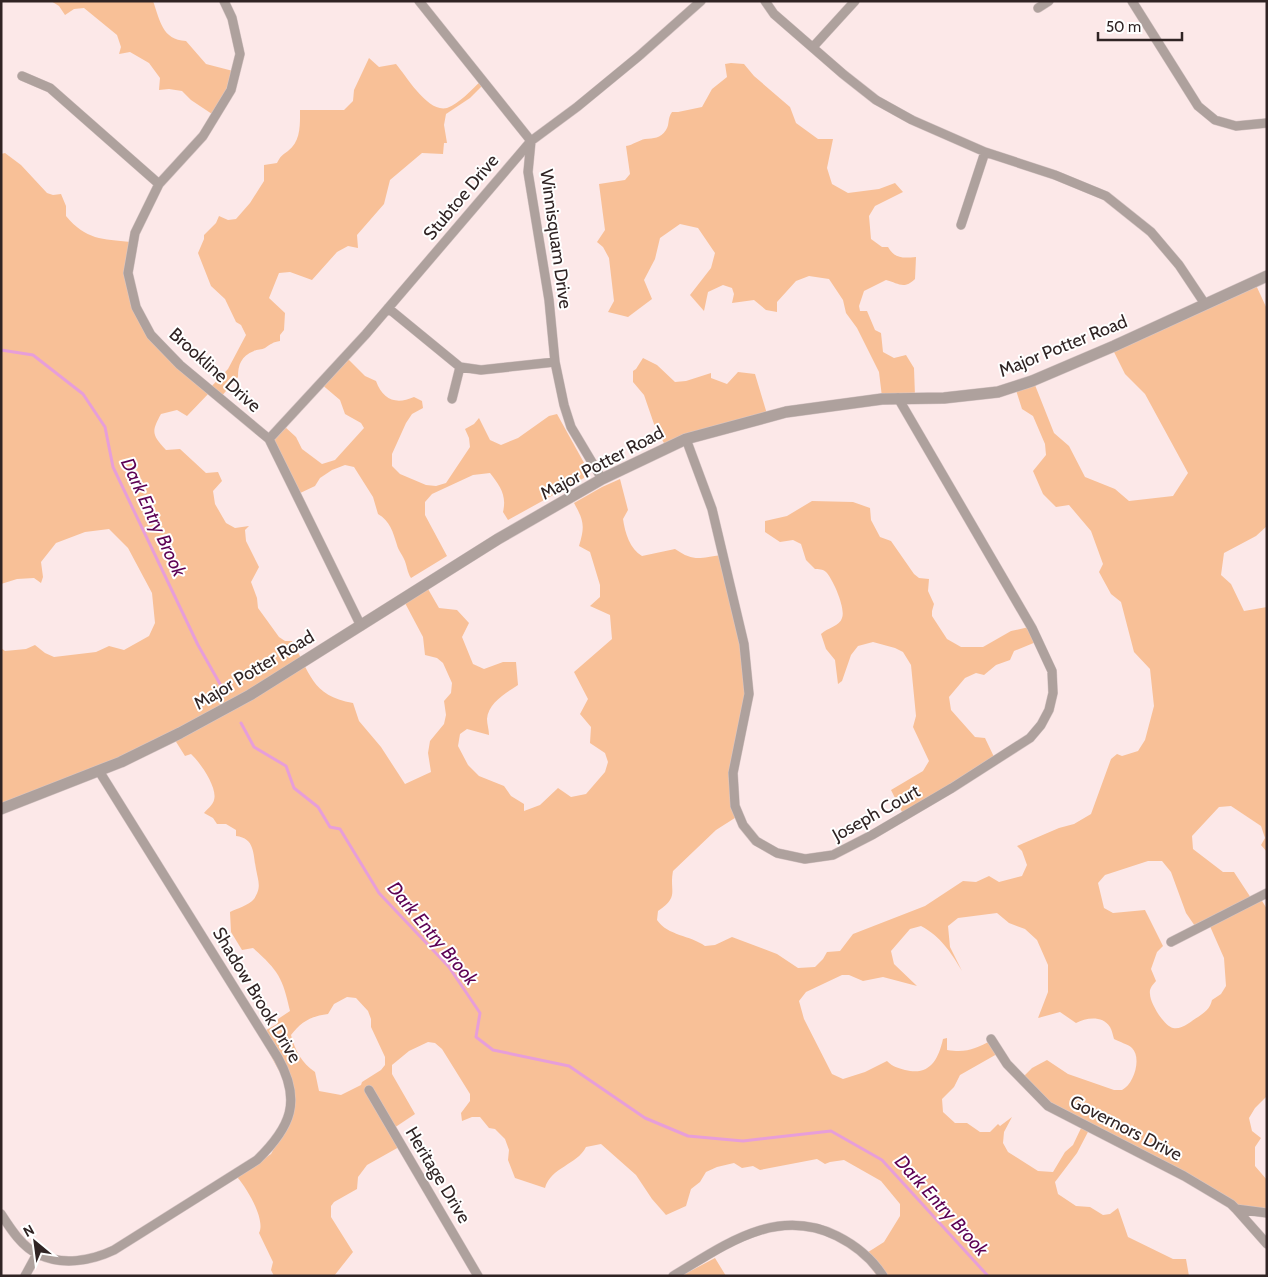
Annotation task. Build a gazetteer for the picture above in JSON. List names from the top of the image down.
{
  "streets": {
    "street": [
      "Stubtoe Drive",
      "Winnisquam Drive",
      "Major Potter Road",
      "Brookline Drive",
      "Joseph Court",
      "Shadow Brook Drive",
      "Governors Drive",
      "Heritage Drive"
    ]
  },
  "crossings": [
    ["Stubtoe Drive", "Winnisquam Drive"],
    ["Stubtoe Drive", "Brookline Drive"],
    ["Winnisquam Drive", "Major Potter Road"],
    ["Major Potter Road", "Brookline Drive"],
    ["Major Potter Road", "Joseph Court"],
    ["Major Potter Road", "Shadow Brook Drive"]
  ],
  "water": ["Dark Entry Brook"],
  "scale_bar": "50 m",
  "north": "top left"
}
